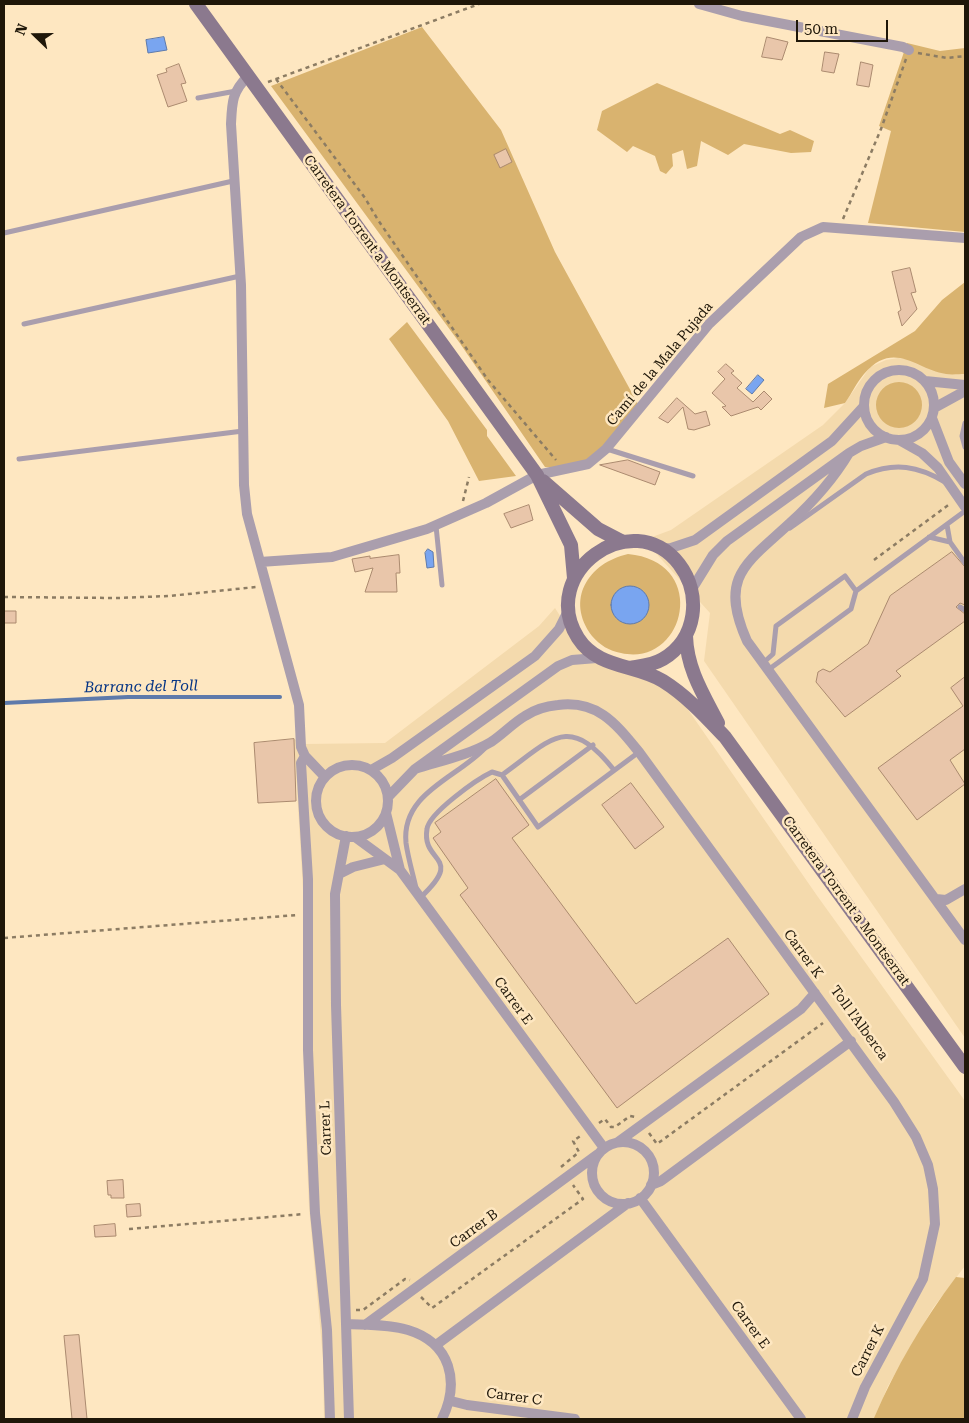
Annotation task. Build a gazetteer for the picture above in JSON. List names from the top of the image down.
{
  "streets": {
    "main road": ["Carretera Torrent a Montserrat"],
    "street": [
      "Camí de la Mala Pujada",
      "Carrer K",
      "Carrer E",
      "Carrer L",
      "Carrer B",
      "Carrer C"
    ]
  },
  "crossings": [
    ["Carretera Torrent a Montserrat", "Camí de la Mala Pujada"],
    ["Carrer E", "Carrer B"]
  ],
  "water": ["Barranc del Toll"],
  "scale_bar": "50 m",
  "north": "left"
}
